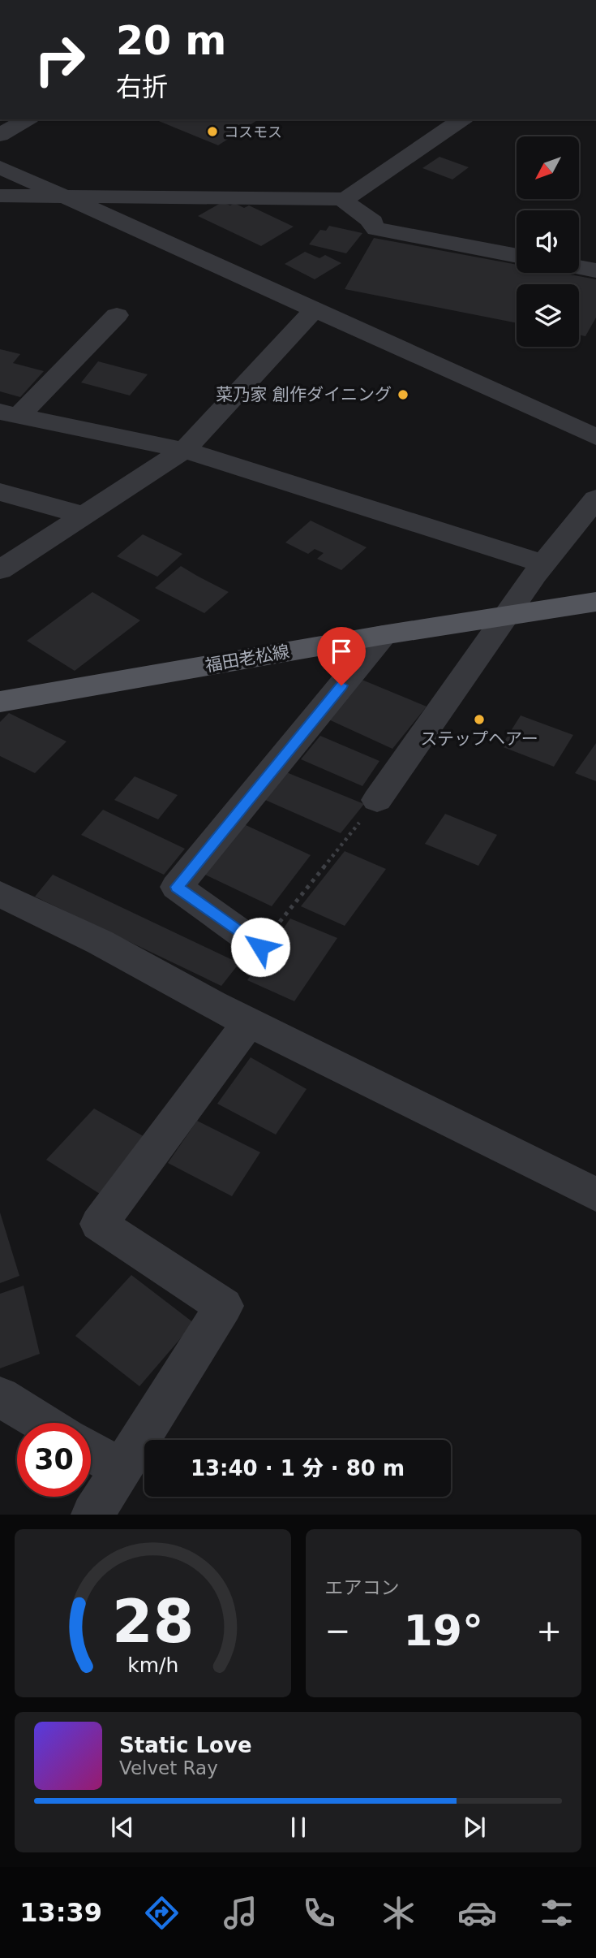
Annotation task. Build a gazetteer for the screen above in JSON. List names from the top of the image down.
{
  "streets": {
    "main road": ["福田老松線"]
  },
  "places": ["コスモス", "菜乃家 創作ダイニング", "ステップヘアー"],
  "north": "bottom left",
  "page": {
    "turn": ["20 m", "右折"],
    "limit": "30",
    "trip": "13:40 · 1 分 · 80 m",
    "tile": "エアコン",
    "heat": ["−", "19°", "+"],
    "song": ["Static Love", "Velvet Ray"],
    "tabs": "13:39",
    "gauge": ["28", "km/h"]
  }
}
